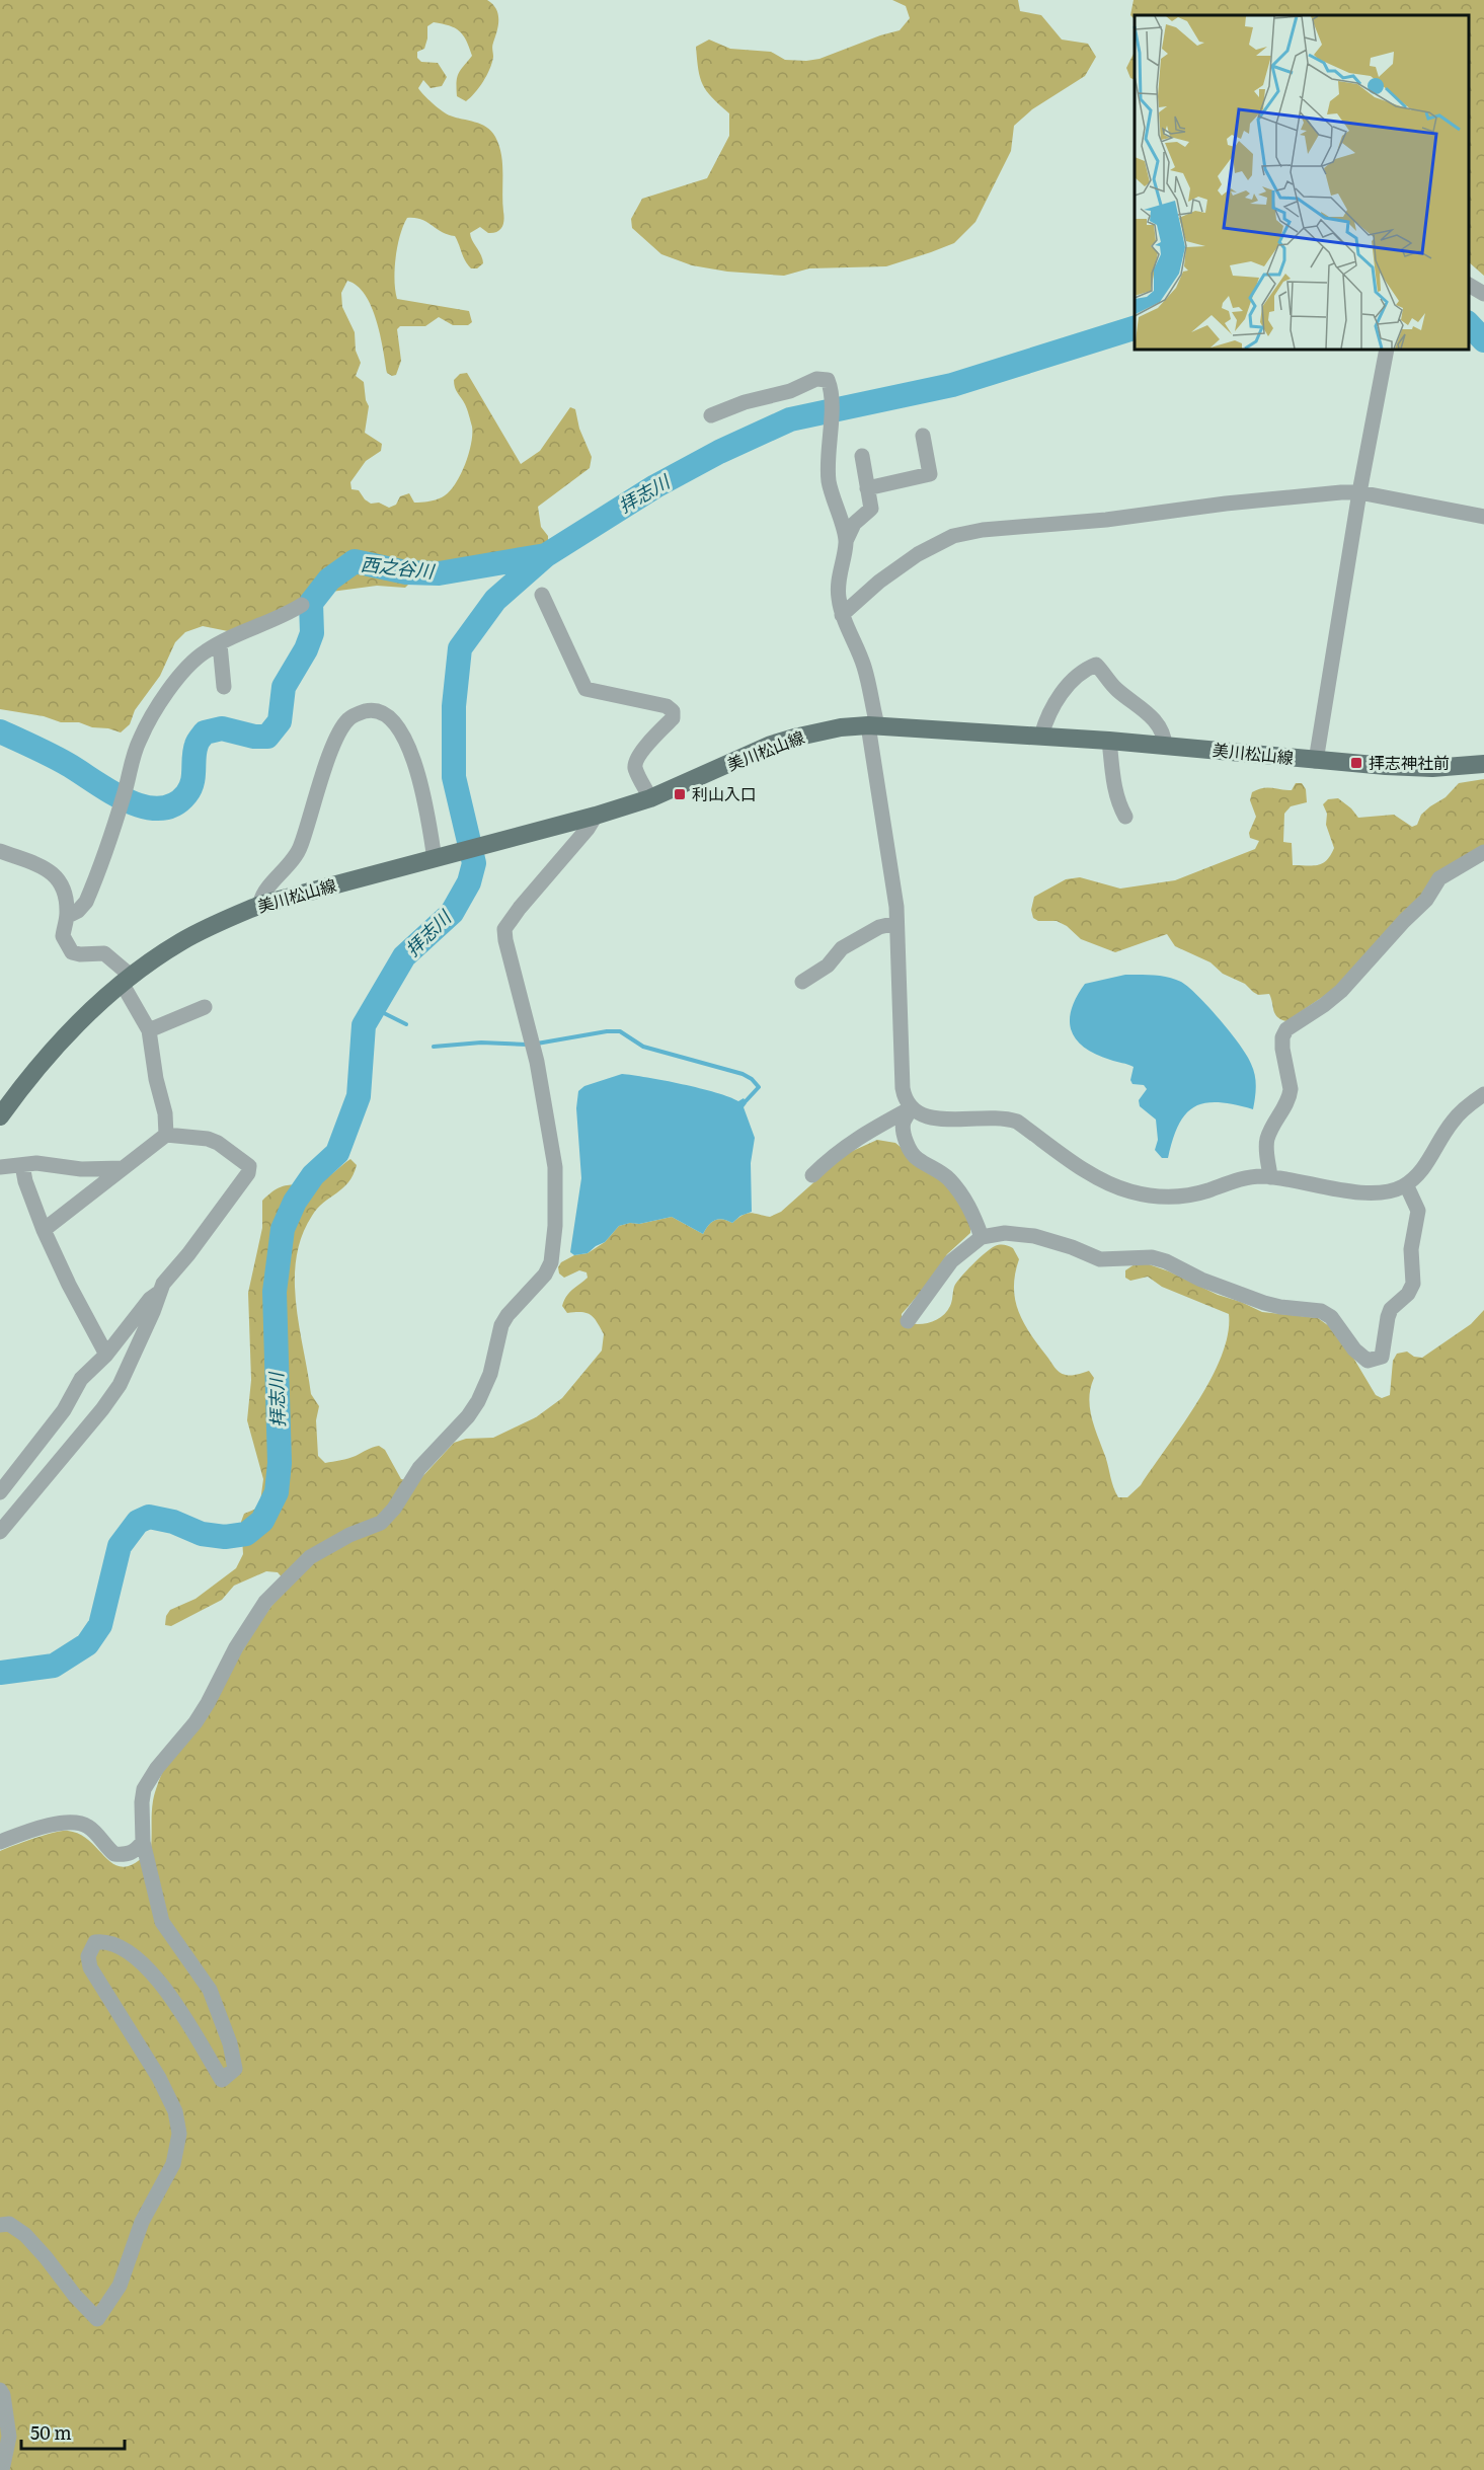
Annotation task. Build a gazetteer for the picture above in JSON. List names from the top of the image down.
{
  "streets": {
    "main road": ["美川松山線"]
  },
  "water": ["拝志川", "西之谷川"],
  "places": {
    "transit": ["拝志神社前", "利山入口"]
  },
  "scale_bar": "50 m"
}
